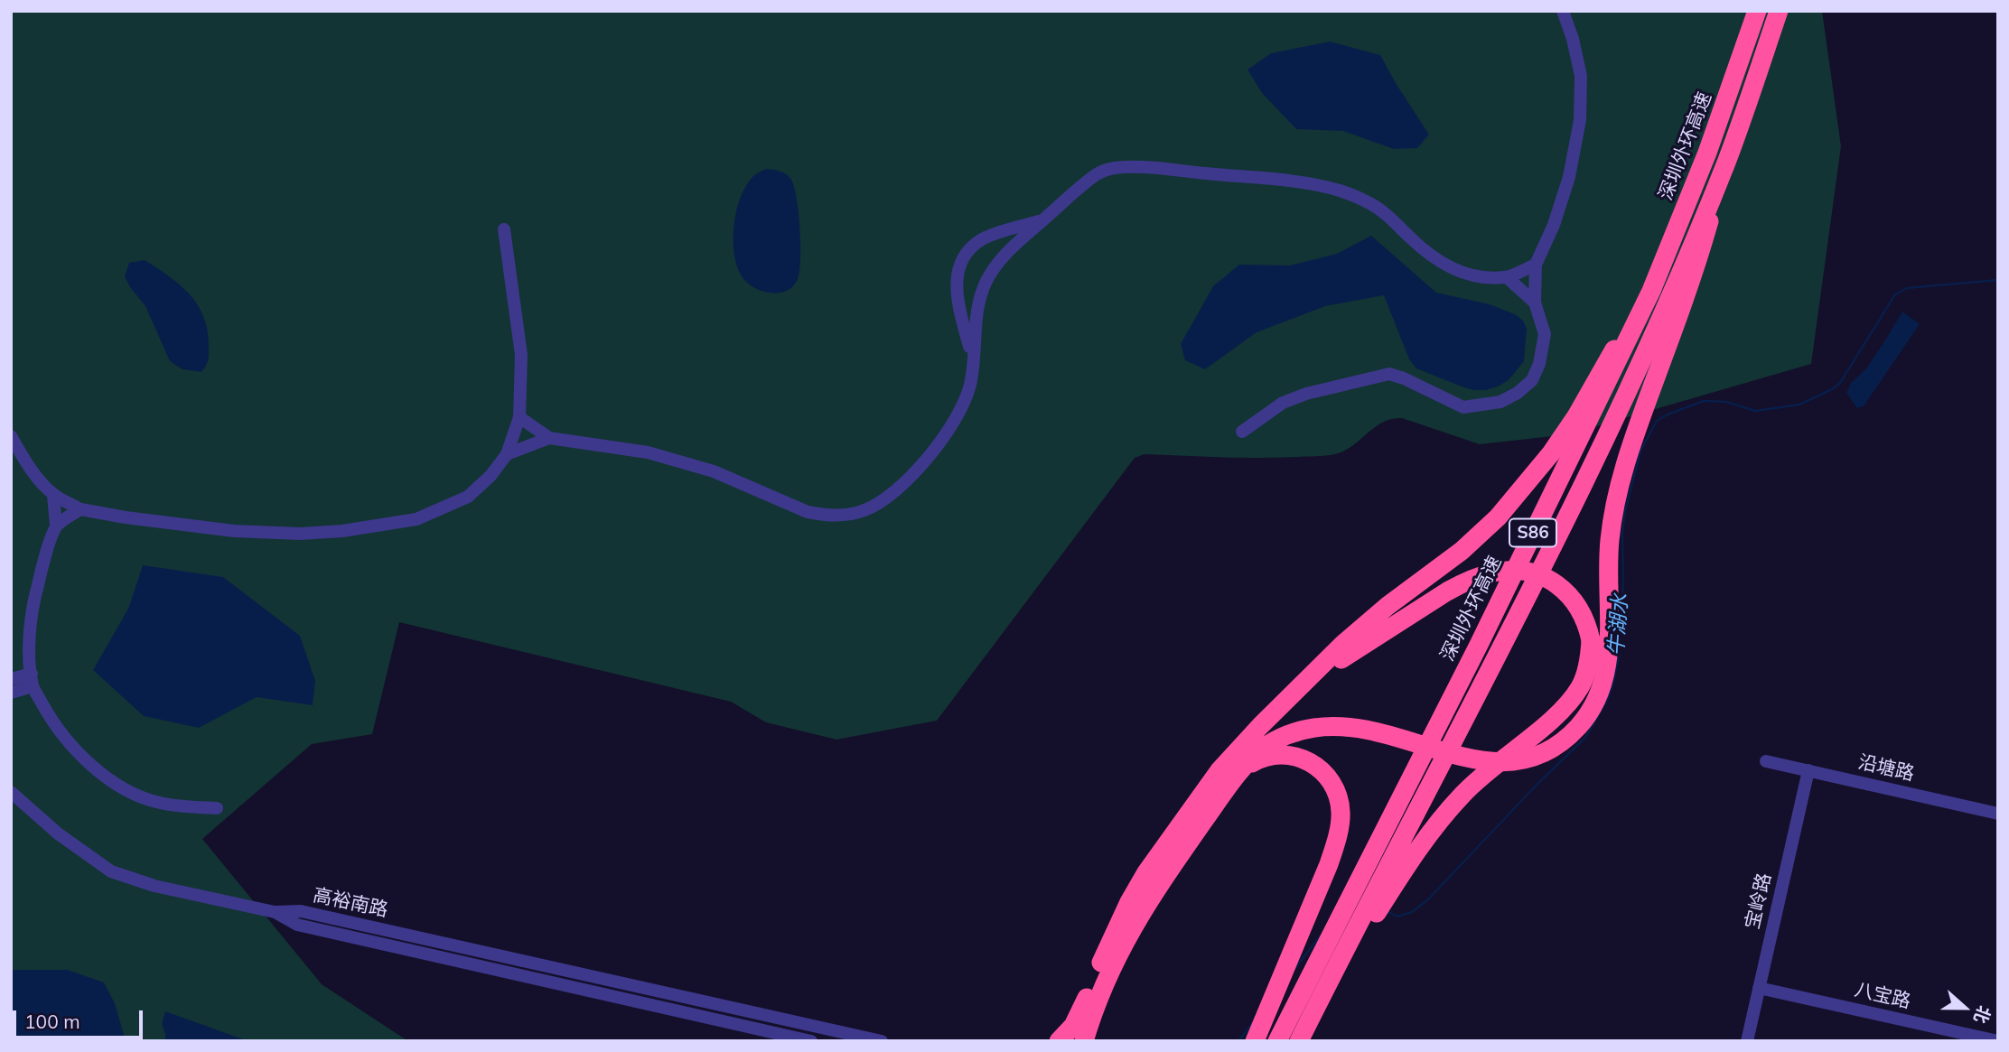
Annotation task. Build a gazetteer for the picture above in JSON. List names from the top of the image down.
{
  "streets": {
    "highway": ["深圳外环高速", "S86"],
    "street": [
      "沿塘路",
      "宝岭路",
      "高裕南路",
      "八宝路"
    ]
  },
  "crossings": [
    ["沿塘路", "宝岭路"],
    ["宝岭路", "八宝路"]
  ],
  "water": ["牛湖水"],
  "scale_bar": "100 m",
  "north": "right"
}
